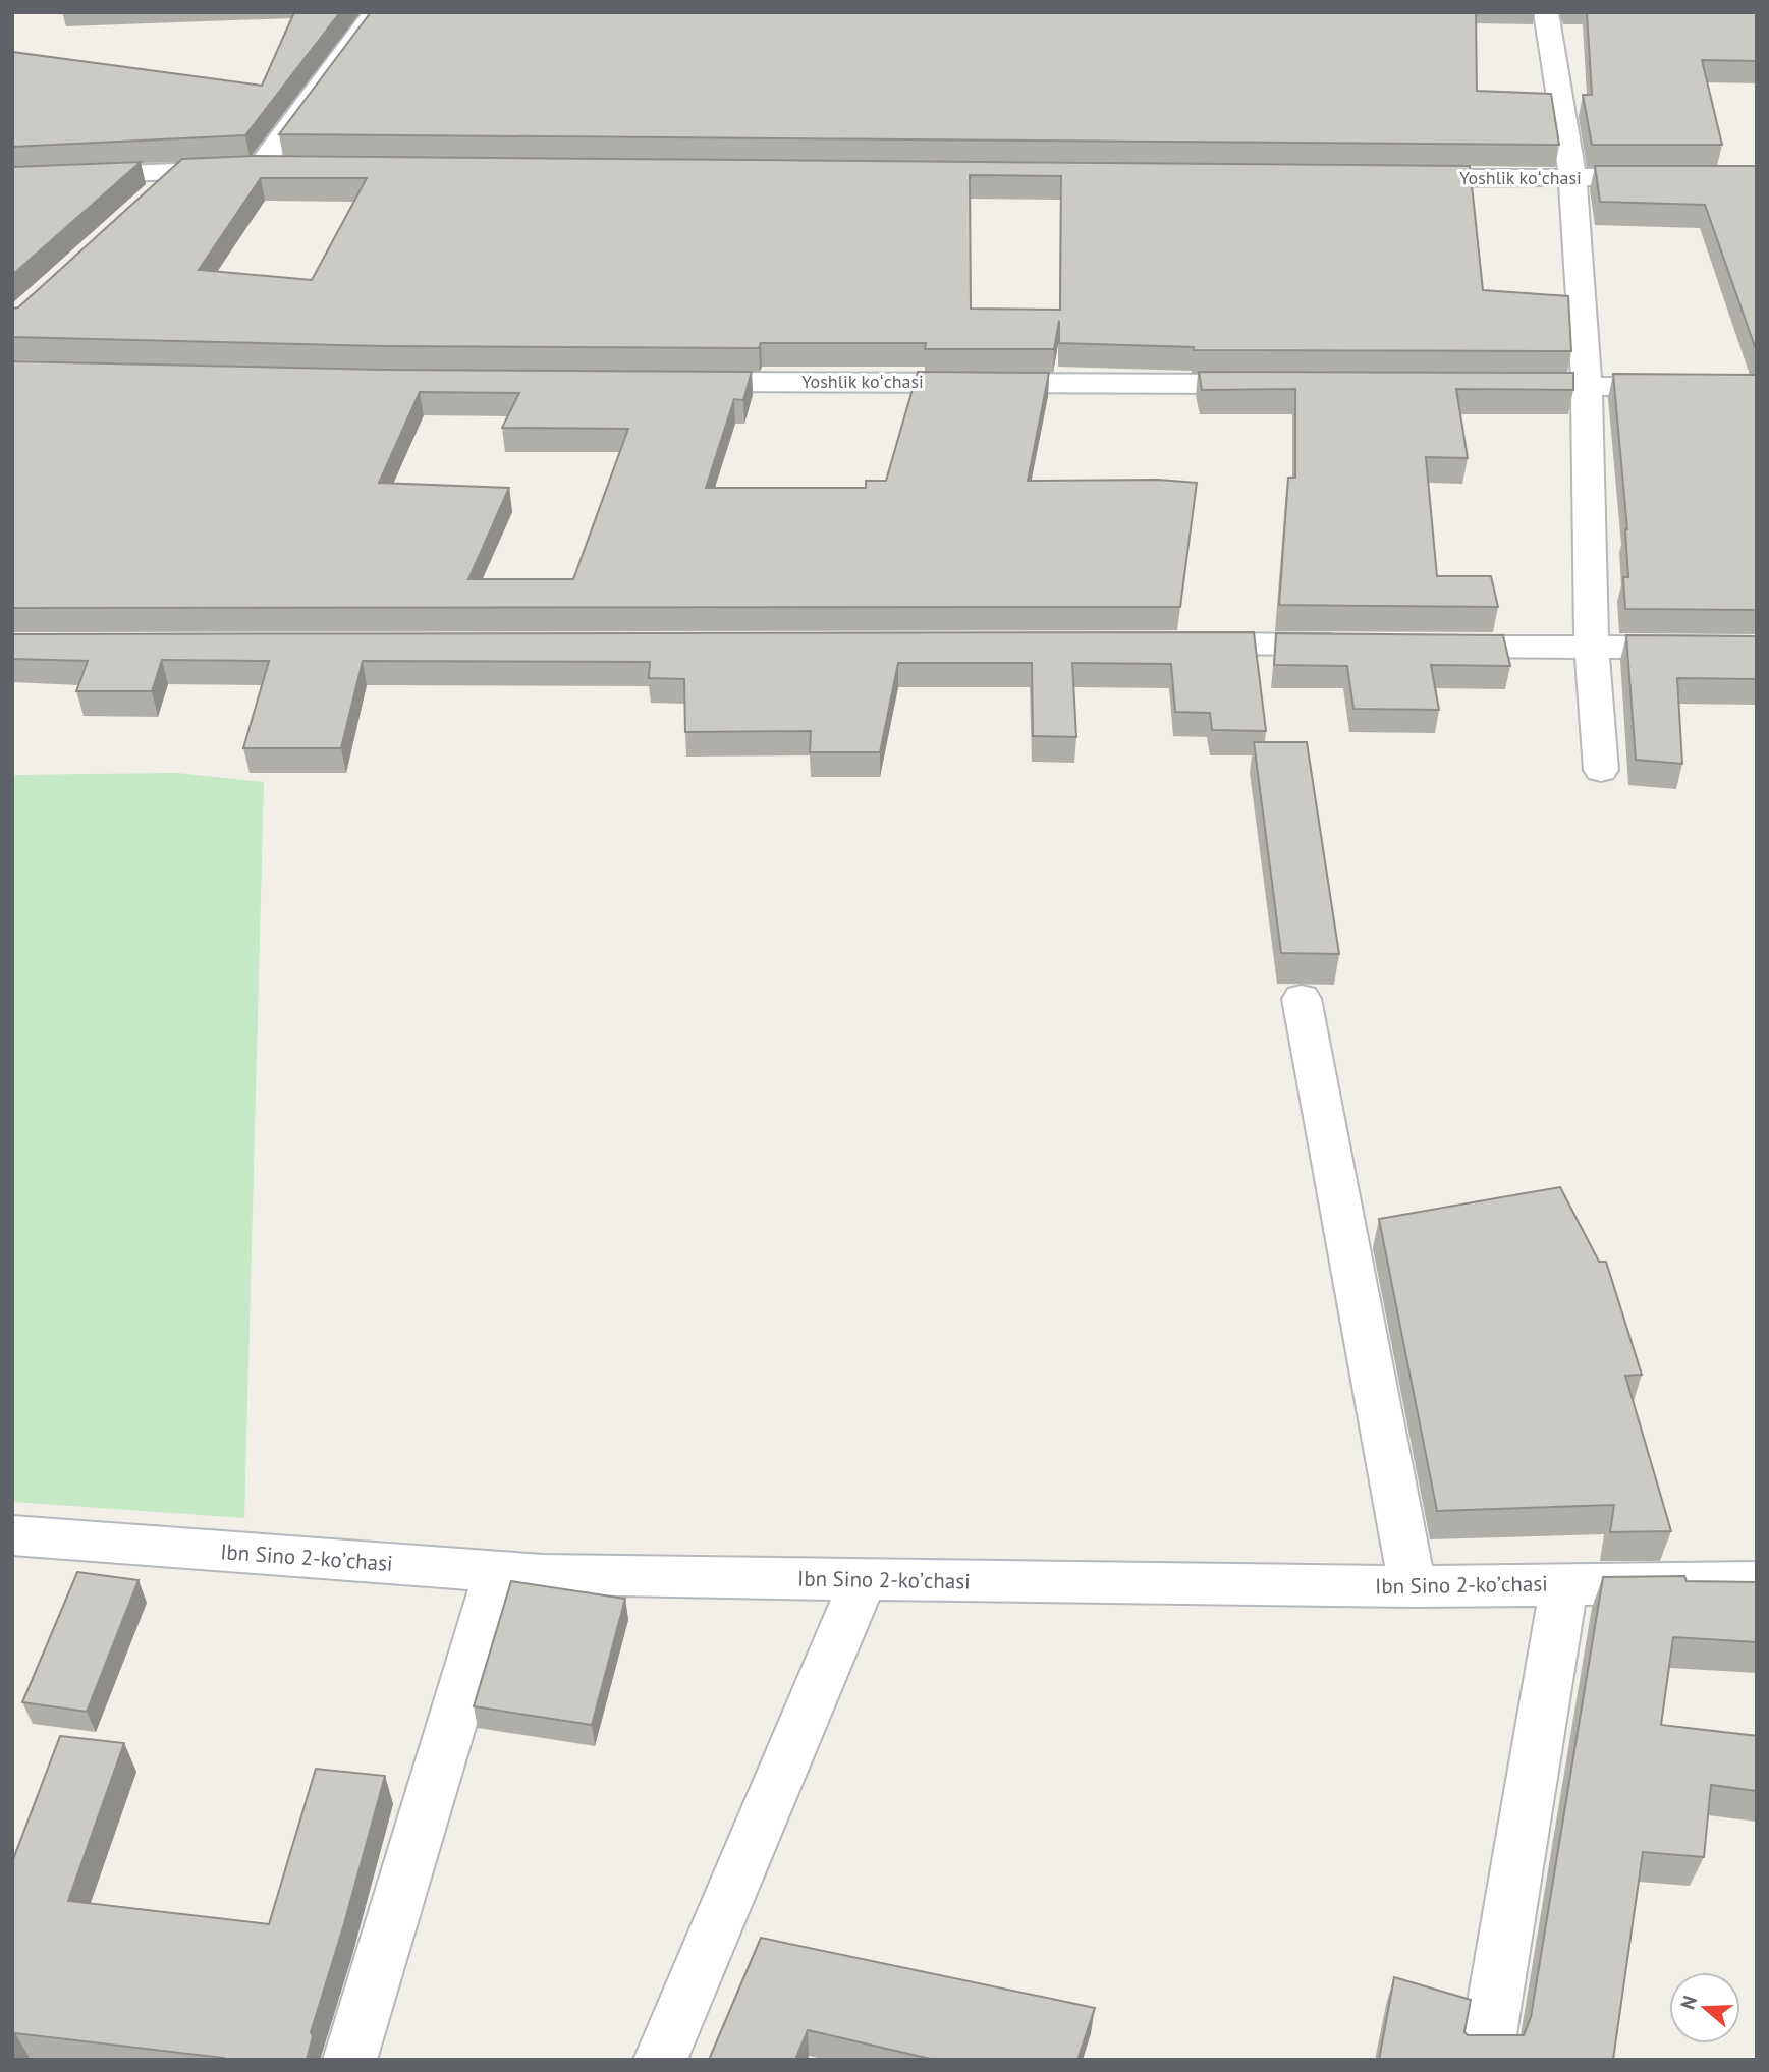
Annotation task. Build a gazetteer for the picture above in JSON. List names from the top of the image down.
{
  "streets": {
    "street": ["Yoshlik koʻchasi", "Ibn Sino 2-koʼchasi"]
  },
  "north": "left"
}
